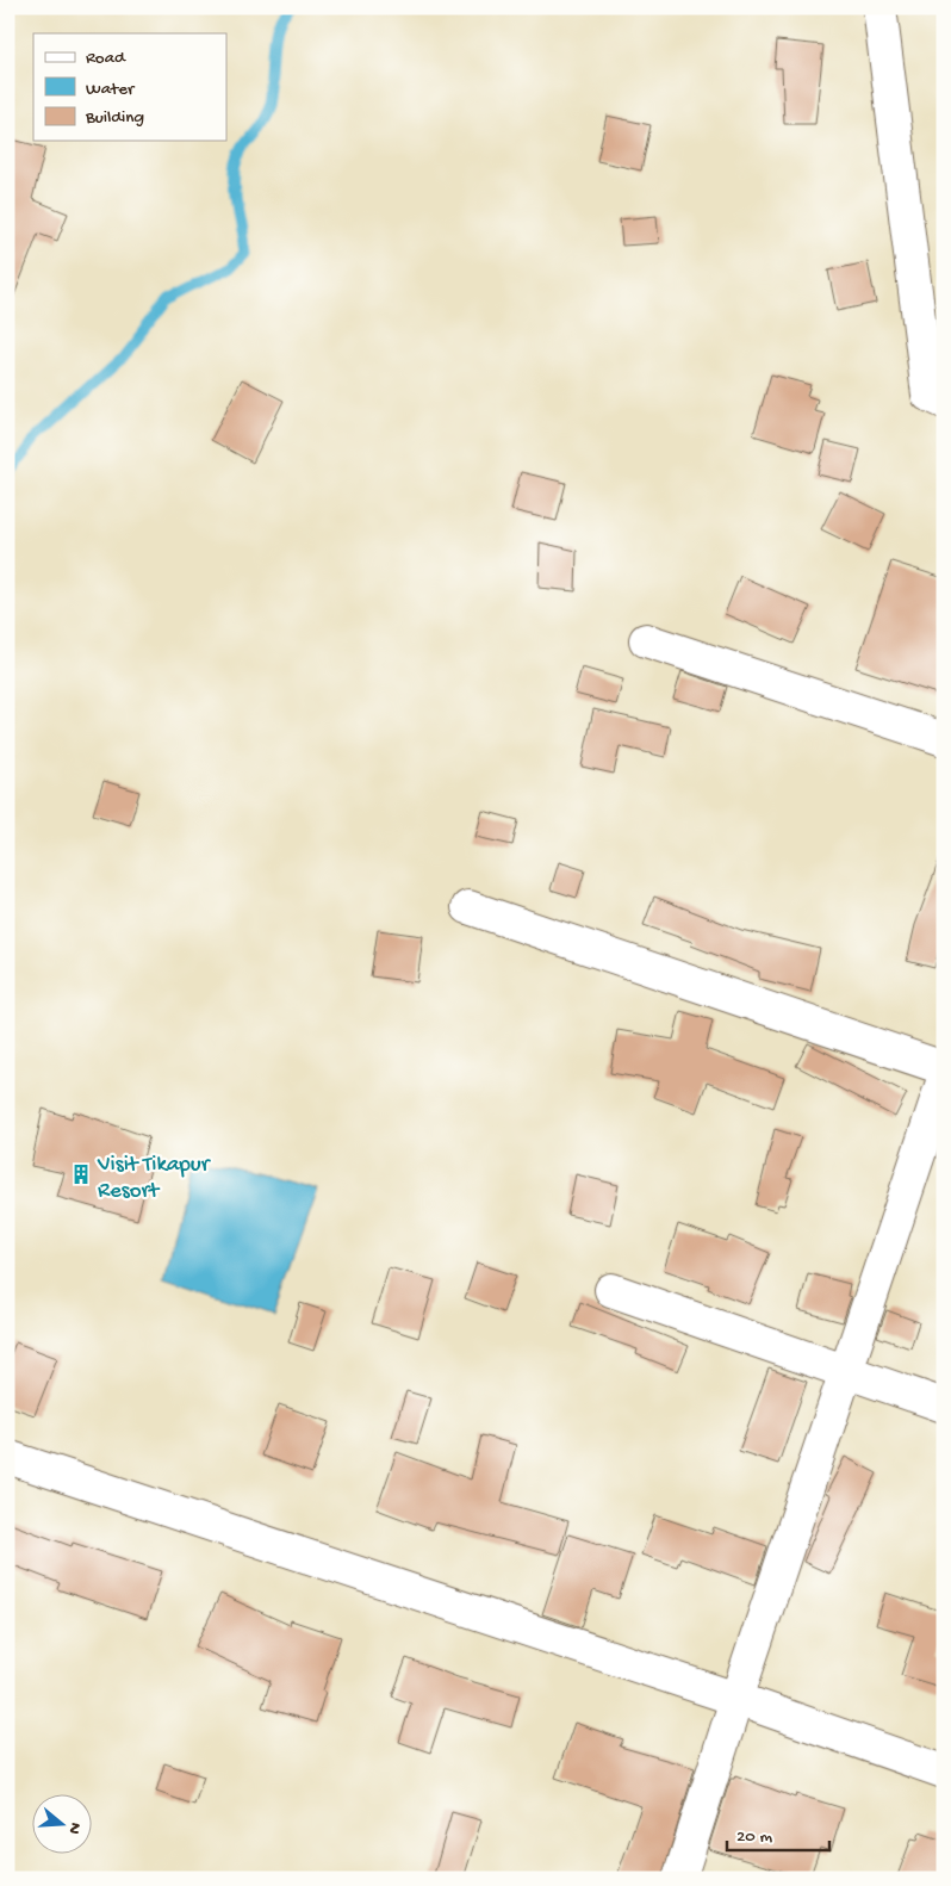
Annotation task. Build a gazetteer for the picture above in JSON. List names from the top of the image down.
{
  "places": {
    "building": ["Visit Tikapur Resort"]
  },
  "legend": ["Road", "Water", "Building"],
  "scale_bar": "20 m",
  "north": "right"
}
